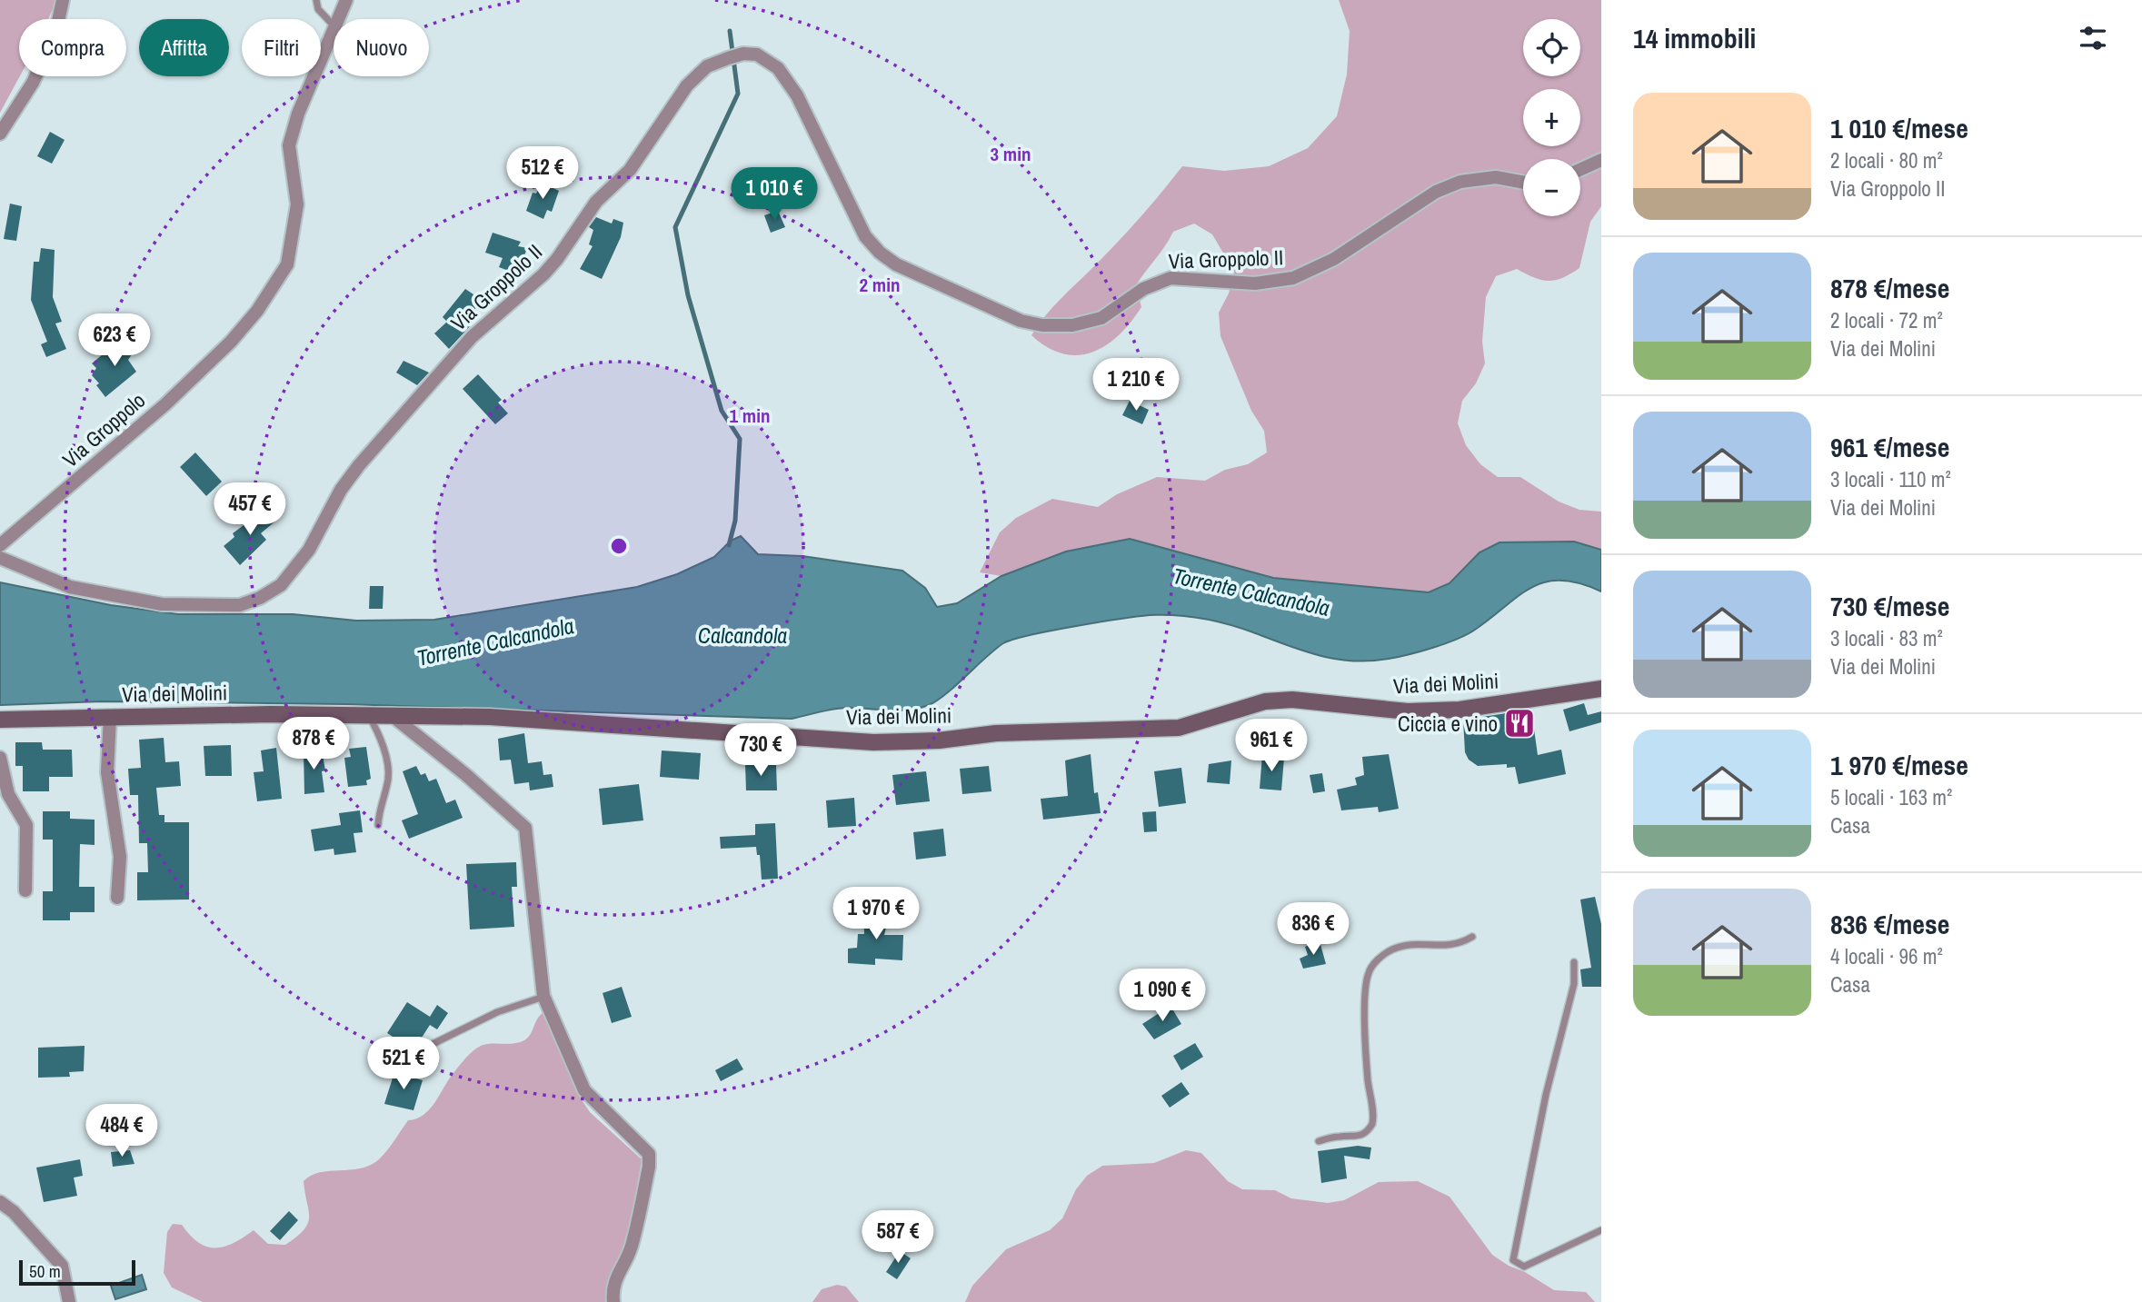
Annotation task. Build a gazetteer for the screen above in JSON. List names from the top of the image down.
{
  "streets": {
    "street": ["Via Groppolo II", "Via Groppolo", "Via dei Molini"]
  },
  "water": ["Torrente Calcandola", "Calcandola"],
  "places": {
    "restaurant": ["Ciccia e vino"]
  },
  "scale_bar": "50 m",
  "page": {
    "heading": "14 immobili",
    "map_buttons": ["+", "−"],
    "chip": [
      "Compra",
      "Affitta",
      "Filtri",
      "Nuovo"
    ],
    "list": [
      {
        "name": "1 010 €/mese",
        "note": "2 locali · 80 m² · Via Groppolo II"
      },
      {
        "name": "878 €/mese",
        "note": "2 locali · 72 m² · Via dei Molini"
      },
      {
        "name": "961 €/mese",
        "note": "3 locali · 110 m² · Via dei Molini"
      },
      {
        "name": "730 €/mese",
        "note": "3 locali · 83 m² · Via dei Molini"
      },
      {
        "name": "1 970 €/mese",
        "note": "5 locali · 163 m² · Casa"
      },
      {
        "name": "836 €/mese",
        "note": "4 locali · 96 m² · Casa"
      }
    ],
    "price": [
      "512 €",
      "1 010 €",
      "623 €",
      "1 210 €",
      "457 €",
      "878 €",
      "961 €",
      "730 €",
      "1 970 €",
      "836 €",
      "1 090 €",
      "521 €",
      "484 €",
      "587 €"
    ],
    "scale": "50 m"
  },
  "rings": ["3 min", "2 min", "1 min"]
}
